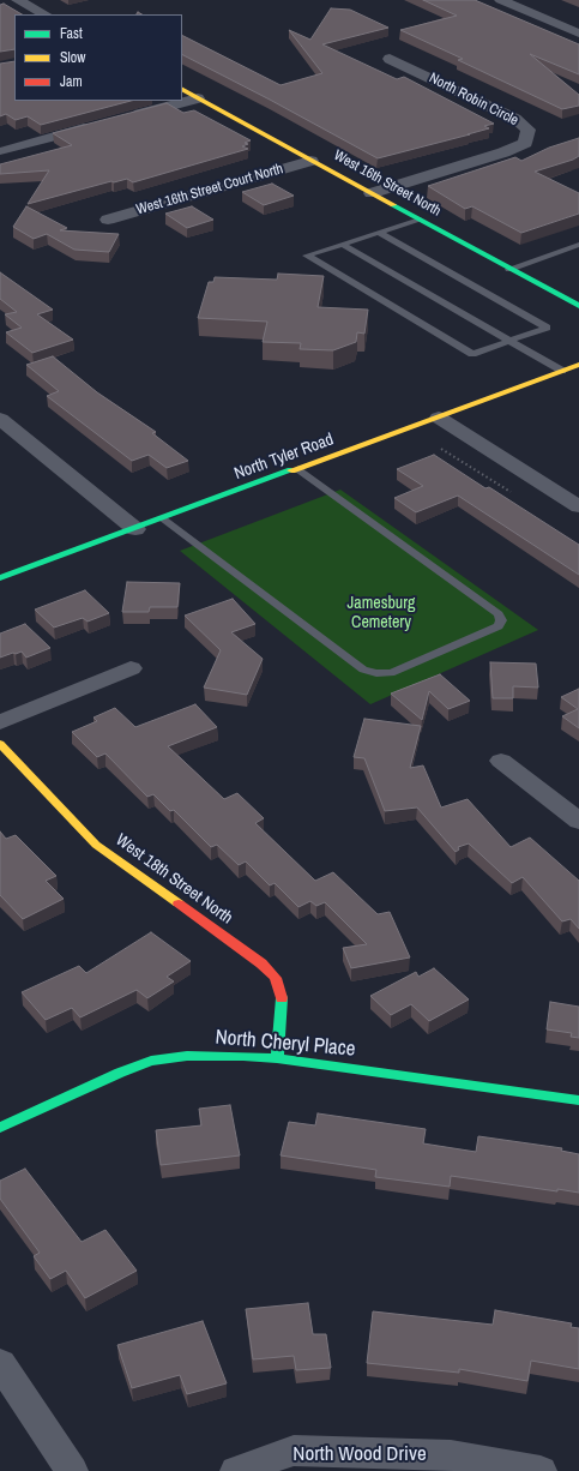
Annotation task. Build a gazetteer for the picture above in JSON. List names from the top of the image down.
{
  "streets": {
    "street": [
      "North Robin Circle",
      "West 16th Street North",
      "West 16th Street Court North",
      "North Tyler Road",
      "West 18th Street North",
      "North Cheryl Place",
      "North Wood Drive"
    ]
  },
  "crossings": [
    ["North Robin Circle", "West 16th Street North"],
    ["West 16th Street North", "West 16th Street Court North"],
    ["West 18th Street North", "North Cheryl Place"]
  ],
  "parks": ["Jamesburg Cemetery"],
  "legend": ["Fast", "Slow", "Jam"]
}
